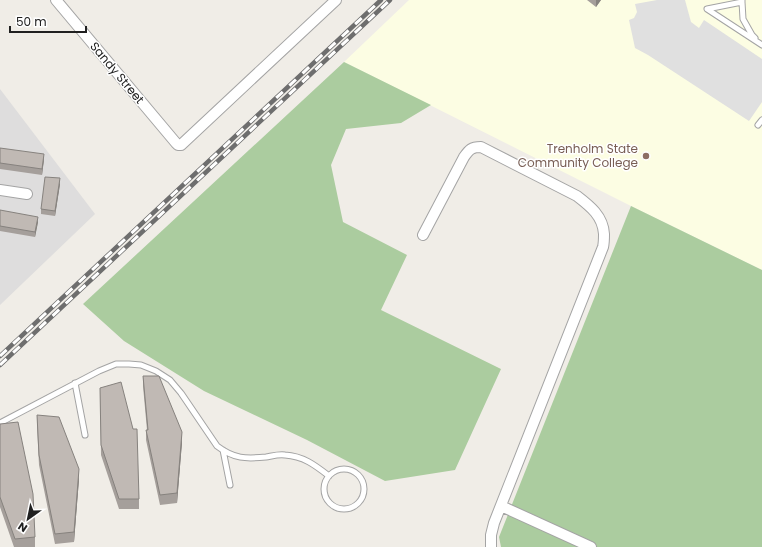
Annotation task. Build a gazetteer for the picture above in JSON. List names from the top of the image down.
{
  "streets": {
    "street": ["Sandy Street"]
  },
  "places": ["Trenholm State Community College"],
  "scale_bar": "50 m",
  "north": "bottom left"
}
